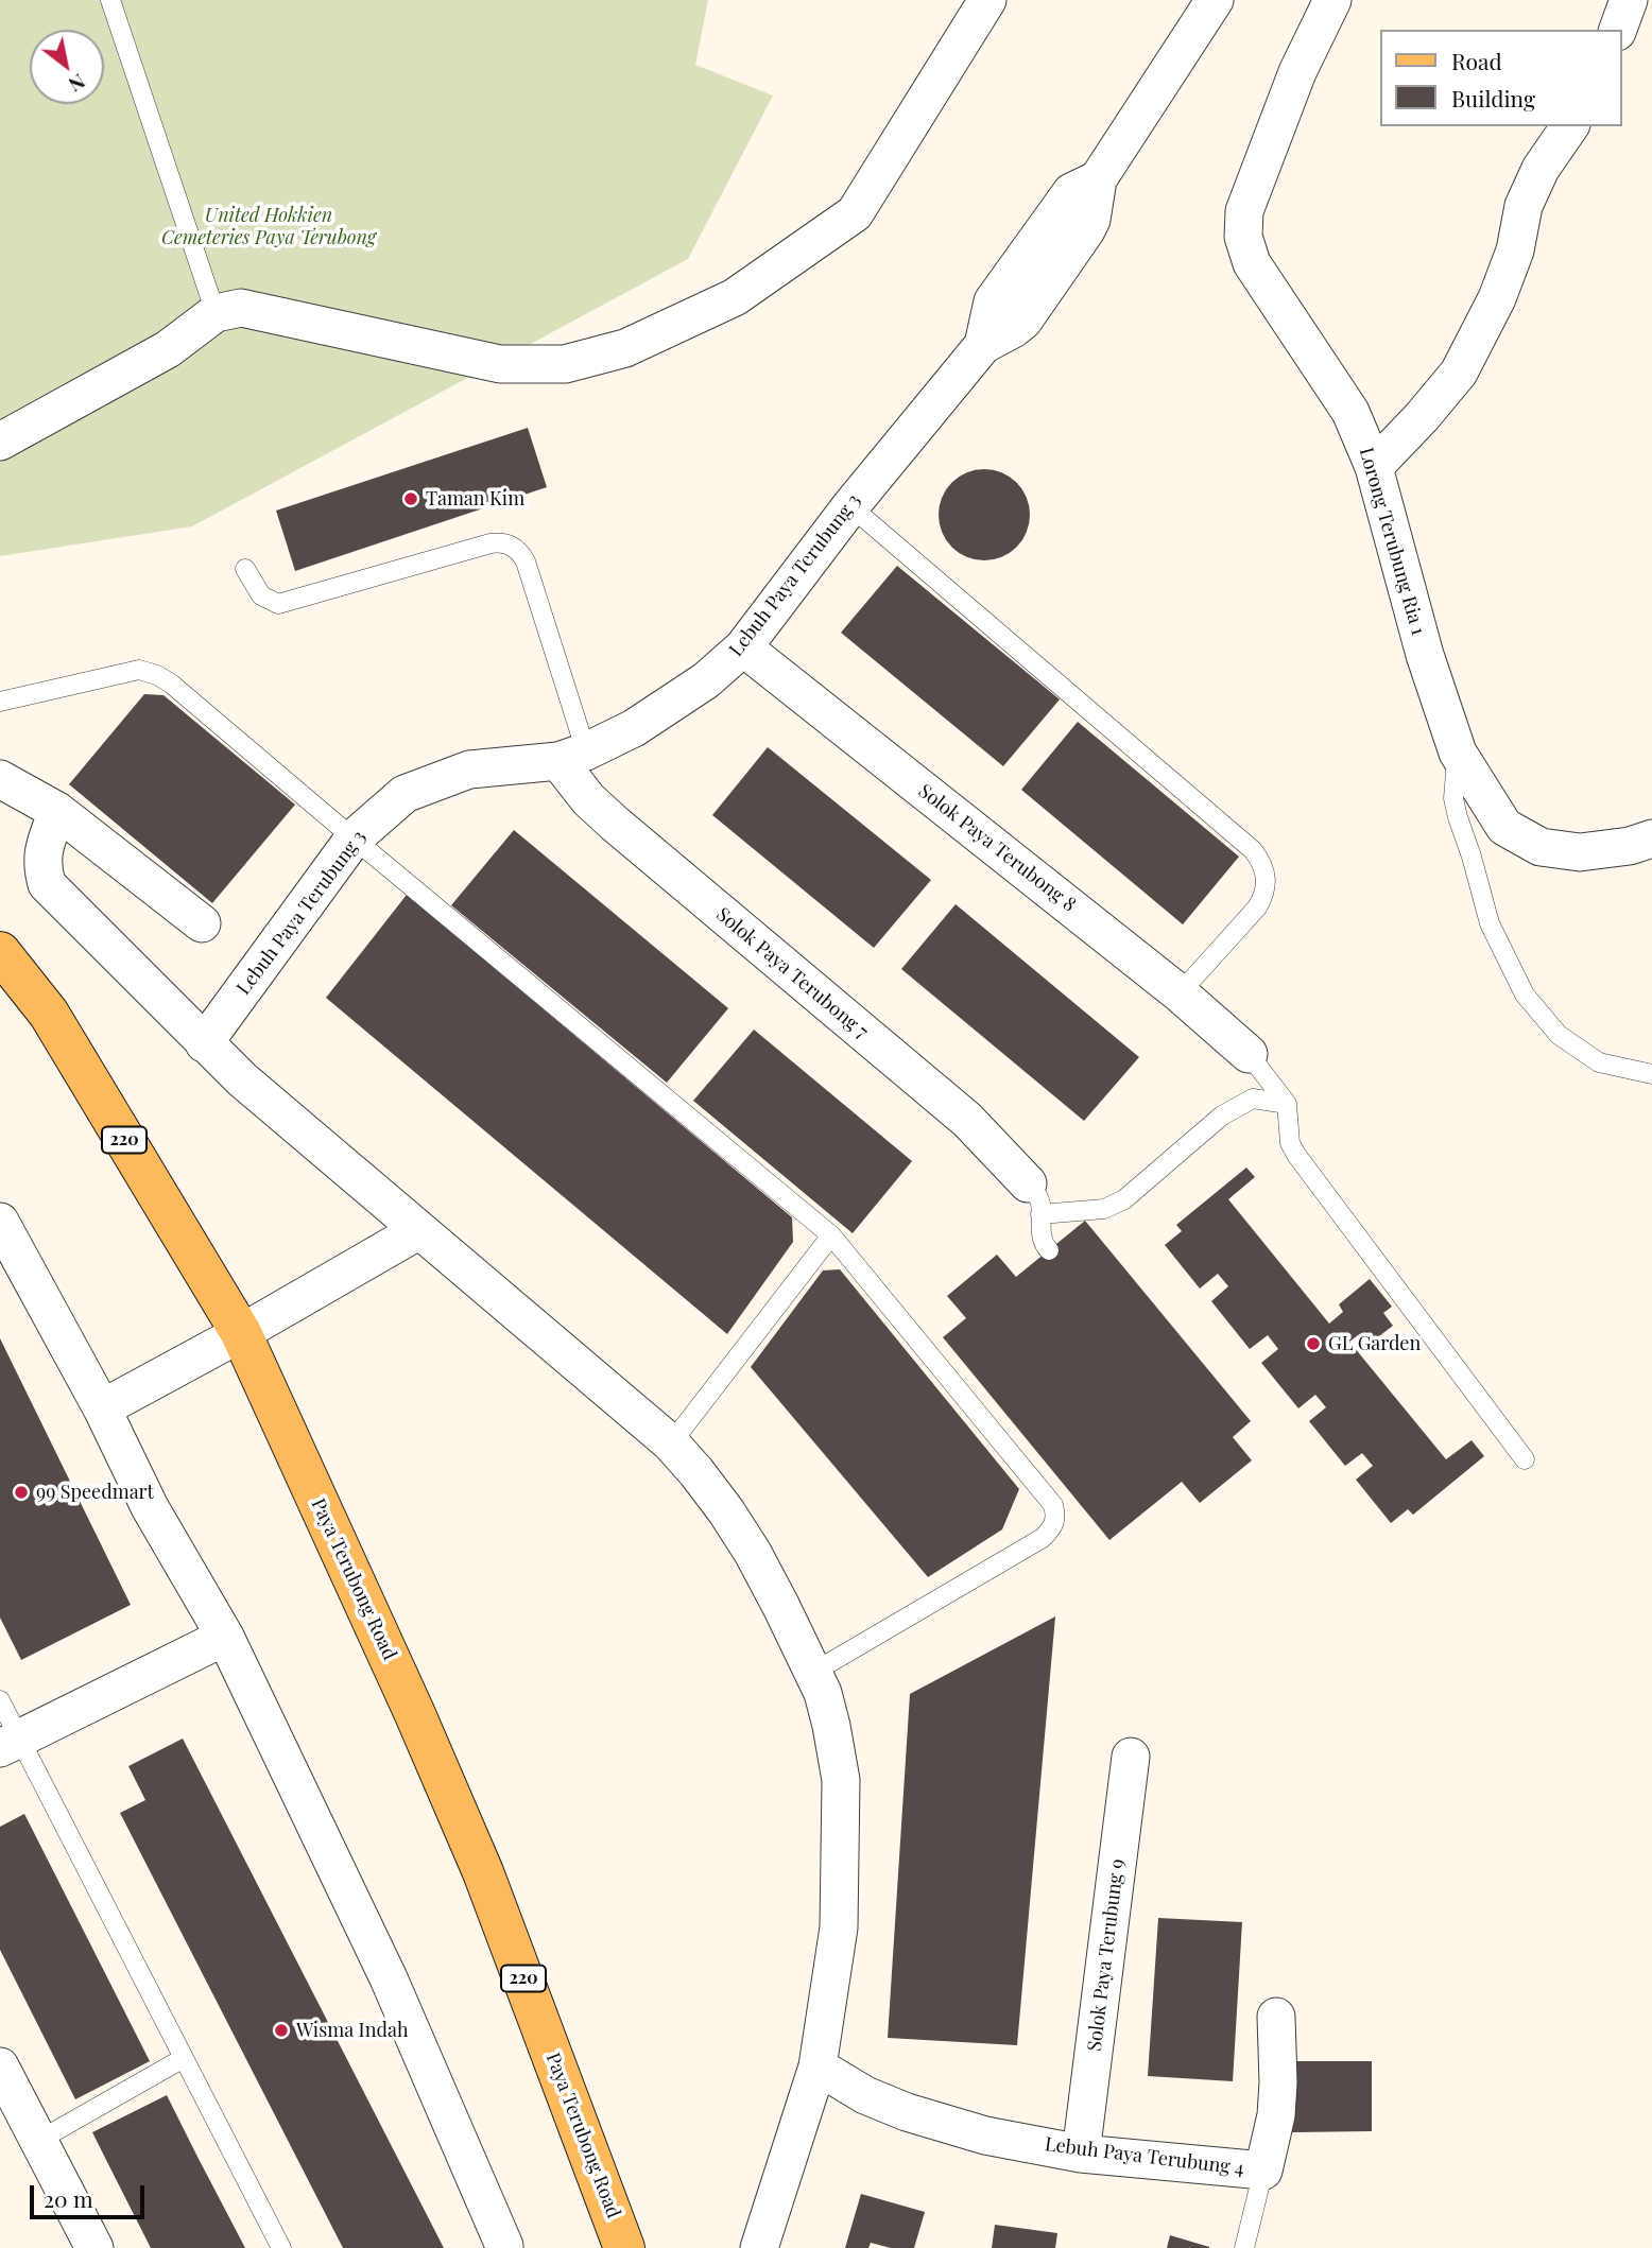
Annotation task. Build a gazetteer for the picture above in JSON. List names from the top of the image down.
{
  "streets": {
    "main road": ["220", "Paya Terubong Road"],
    "street": [
      "Lorong Terubung Ria 1",
      "Lebuh Paya Terubung 3",
      "Solok Paya Terubong 8",
      "Solok Paya Terubong 7",
      "Solok Paya Terubung 9",
      "Lebuh Paya Terubung 4"
    ]
  },
  "crossings": [
    ["Lebuh Paya Terubung 3", "Solok Paya Terubong 8"],
    ["Lebuh Paya Terubung 3", "Solok Paya Terubong 7"],
    ["Solok Paya Terubung 9", "Lebuh Paya Terubung 4"]
  ],
  "parks": ["United Hokkien Cemeteries Paya Terubong"],
  "places": [
    "Taman Kim",
    "GL Garden",
    "99 Speedmart",
    "Wisma Indah"
  ],
  "legend": ["Road", "Building"],
  "scale_bar": "20 m",
  "north": "bottom right"
}
